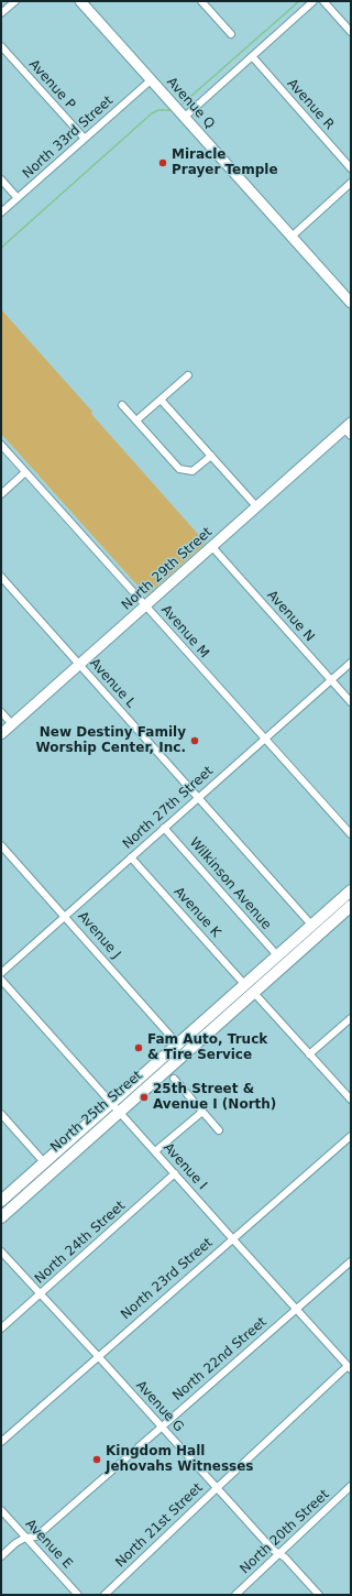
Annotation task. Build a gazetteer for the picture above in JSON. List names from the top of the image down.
{
  "streets": {
    "main road": ["North 25th Street"],
    "street": [
      "Avenue P",
      "Avenue Q",
      "Avenue R",
      "North 33rd Street",
      "North 29th Street",
      "Avenue N",
      "Avenue M",
      "Avenue L",
      "North 27th Street",
      "Wilkinson Avenue",
      "Avenue K",
      "Avenue J",
      "Avenue I",
      "North 24th Street",
      "North 23rd Street",
      "North 22nd Street",
      "Avenue G",
      "North 21st Street",
      "North 20th Street",
      "Avenue E"
    ]
  },
  "crossings": [
    ["Avenue P", "North 33rd Street"],
    ["Avenue Q", "North 33rd Street"],
    ["North 29th Street", "Avenue N"],
    ["North 29th Street", "Avenue M"],
    ["North 29th Street", "Avenue L"],
    ["Avenue N", "North 27th Street"],
    ["Avenue M", "North 27th Street"],
    ["Avenue L", "North 27th Street"],
    ["Avenue L", "North 25th Street"],
    ["North 27th Street", "Wilkinson Avenue"],
    ["North 27th Street", "Avenue K"],
    ["North 27th Street", "Avenue J"],
    ["Wilkinson Avenue", "North 25th Street"],
    ["Avenue K", "North 25th Street"],
    ["Avenue J", "North 25th Street"],
    ["North 25th Street", "Avenue I"],
    ["Avenue I", "North 24th Street"],
    ["Avenue I", "North 23rd Street"],
    ["Avenue I", "North 22nd Street"],
    ["Avenue I", "North 21st Street"],
    ["North 24th Street", "Avenue G"],
    ["North 23rd Street", "Avenue G"],
    ["North 22nd Street", "Avenue G"],
    ["North 22nd Street", "Avenue E"],
    ["Avenue G", "North 21st Street"],
    ["Avenue G", "North 20th Street"]
  ],
  "places": [
    "Miracle Prayer Temple",
    "New Destiny Family Worship Center, Inc.",
    "Fam Auto, Truck & Tire Service",
    "25th Street & Avenue I (North)",
    "Kingdom Hall Jehovahs Witnesses"
  ]
}
